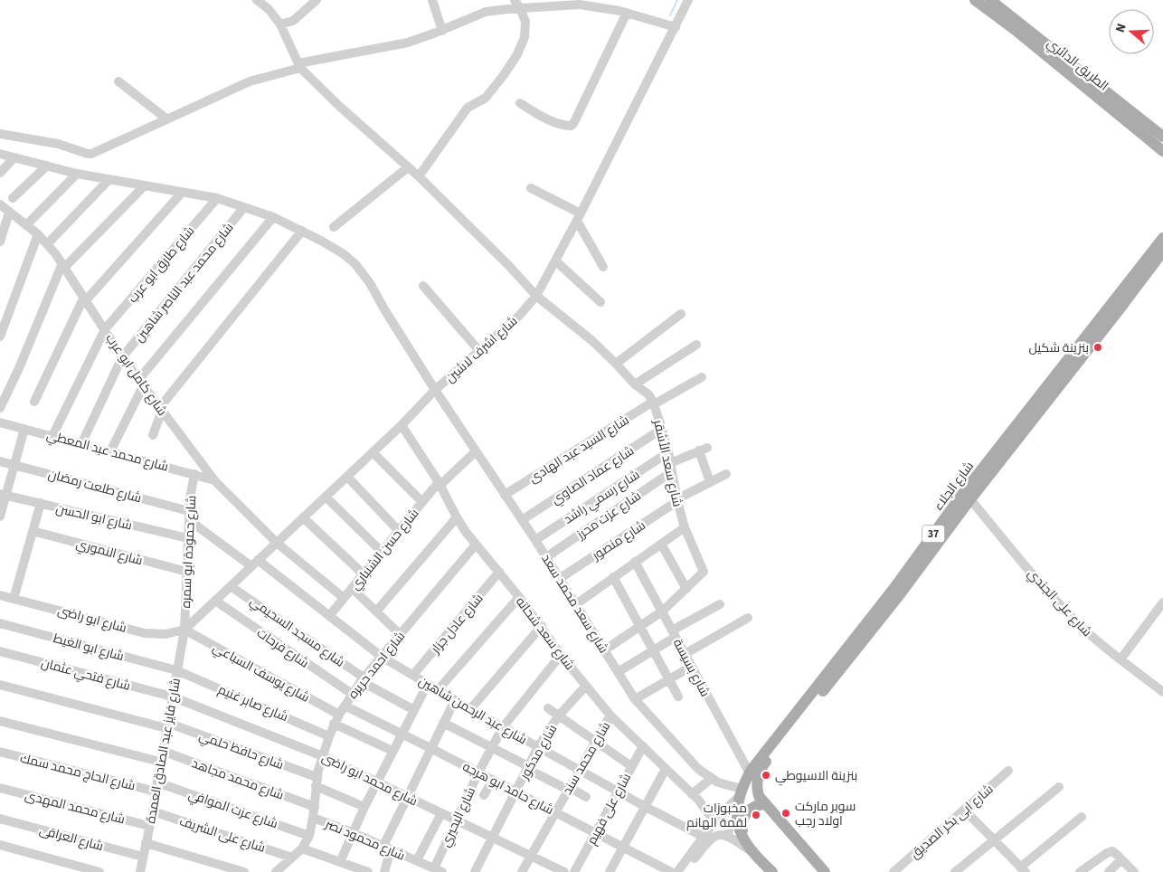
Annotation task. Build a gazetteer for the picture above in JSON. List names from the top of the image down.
{
  "streets": {
    "main road": ["الطريق الدائري", "شارع الجلاء", "37"],
    "street": [
      "شارع طارق ابو عرب",
      "شارع محمد عبد الناصر شاهين",
      "شارع اشرف لاشين",
      "شارع كامل ابو عرب",
      "شارع السيد عبد الهادى",
      "شارع محمد عبد المعطي",
      "شارع سعد الأشقر",
      "شارع عماد الصاوي",
      "شارع طلعت رمضان",
      "شارع رسمي راشد",
      "شارع عزت محرز",
      "شارع ابو الحسن",
      "شارع منصور",
      "شارع حسن الشنباري",
      "شارع النموري",
      "شارع حمودة ابو سمره",
      "شارع على الجندي",
      "شارع سعد محمد سعد",
      "شارع ابو راضى",
      "شارع عادل جزار",
      "شارع مسجد السحيمي",
      "شارع سعد شحاته",
      "شارع ابو الغيط",
      "شارع فرحات",
      "شارع احمد حريره",
      "شارع بسيسة",
      "شارع يوسف السباعي",
      "شارع فتحي عثمان",
      "شارع صابر غنيم",
      "شارع عبد الرحمن شاهين",
      "شارع حافظ حلمي",
      "شارع فايز عبد الصادق العمدة",
      "شارع مدكور",
      "شارع محمد سند",
      "شارع الحاج محمد سمك",
      "شارع محمد مجاهد",
      "شارع محمد ابو راضى",
      "شارع حامد ابو هرجه",
      "شارع محمد المهدى",
      "شارع عزت الموافي",
      "شارع على فهيم",
      "شارع البحيري",
      "شارع ابى بكر الصديق",
      "شارع على الشريف",
      "شارع العراقى",
      "شارع محمود نصر"
    ]
  },
  "crossings": [
    ["شارع طارق ابو عرب", "شارع كامل ابو عرب"],
    ["شارع طارق ابو عرب", "شارع محمد عبد المعطي"],
    ["شارع طارق ابو عرب", "شارع سعد محمد سعد"],
    ["شارع محمد عبد الناصر شاهين", "شارع كامل ابو عرب"],
    ["شارع محمد عبد الناصر شاهين", "شارع محمد عبد المعطي"],
    ["شارع محمد عبد الناصر شاهين", "شارع سعد محمد سعد"],
    ["شارع اشرف لاشين", "شارع كامل ابو عرب"],
    ["شارع اشرف لاشين", "شارع سعد الأشقر"],
    ["شارع اشرف لاشين", "شارع حمودة ابو سمره"],
    ["شارع اشرف لاشين", "شارع سعد محمد سعد"],
    ["شارع اشرف لاشين", "شارع ابو راضى"],
    ["شارع اشرف لاشين", "شارع مسجد السحيمي"],
    ["شارع اشرف لاشين", "شارع سعد شحاته"],
    ["شارع اشرف لاشين", "شارع فرحات"],
    ["شارع اشرف لاشين", "شارع يوسف السباعي"],
    ["شارع اشرف لاشين", "شارع عبد الرحمن شاهين"],
    ["شارع اشرف لاشين", "شارع فايز عبد الصادق العمدة"],
    ["شارع كامل ابو عرب", "شارع محمد عبد المعطي"],
    ["شارع كامل ابو عرب", "شارع حسن الشنباري"],
    ["شارع السيد عبد الهادى", "شارع سعد الأشقر"],
    ["شارع السيد عبد الهادى", "شارع سعد محمد سعد"],
    ["شارع محمد عبد المعطي", "شارع حمودة ابو سمره"],
    ["شارع سعد الأشقر", "شارع عماد الصاوي"],
    ["شارع سعد الأشقر", "شارع رسمي راشد"],
    ["شارع سعد الأشقر", "شارع عزت محرز"],
    ["شارع سعد الأشقر", "شارع منصور"],
    ["شارع عماد الصاوي", "شارع سعد محمد سعد"],
    ["شارع طلعت رمضان", "شارع حمودة ابو سمره"],
    ["شارع طلعت رمضان", "شارع عبد الرحمن شاهين"],
    ["شارع الجلاء", "37"],
    ["شارع الجلاء", "شارع على الجندي"],
    ["شارع الجلاء", "شارع سعد محمد سعد"],
    ["شارع الجلاء", "شارع سعد شحاته"],
    ["شارع الجلاء", "شارع بسيسة"],
    ["شارع الجلاء", "شارع عبد الرحمن شاهين"],
    ["شارع رسمي راشد", "شارع سعد محمد سعد"],
    ["شارع عزت محرز", "شارع منصور"],
    ["شارع عزت محرز", "شارع سعد محمد سعد"],
    ["شارع ابو الحسن", "شارع حمودة ابو سمره"],
    ["شارع منصور", "شارع سعد محمد سعد"],
    ["شارع حسن الشنباري", "شارع سعد محمد سعد"],
    ["شارع حسن الشنباري", "شارع سعد شحاته"],
    ["شارع حسن الشنباري", "شارع عبد الرحمن شاهين"],
    ["شارع النموري", "شارع حمودة ابو سمره"],
    ["شارع حمودة ابو سمره", "شارع ابو راضى"],
    ["شارع حمودة ابو سمره", "شارع يوسف السباعي"],
    ["شارع حمودة ابو سمره", "شارع عبد الرحمن شاهين"],
    ["شارع حمودة ابو سمره", "شارع فايز عبد الصادق العمدة"],
    ["شارع ابو راضى", "شارع يوسف السباعي"],
    ["شارع ابو راضى", "شارع فايز عبد الصادق العمدة"],
    ["شارع عادل جزار", "شارع سعد شحاته"],
    ["شارع عادل جزار", "شارع عبد الرحمن شاهين"],
    ["شارع مسجد السحيمي", "شارع احمد حريره"],
    ["شارع سعد شحاته", "شارع احمد حريره"],
    ["شارع سعد شحاته", "شارع مدكور"],
    ["شارع سعد شحاته", "شارع محمد سند"],
    ["شارع سعد شحاته", "شارع على فهيم"],
    ["شارع سعد شحاته", "شارع البحيري"],
    ["شارع ابو الغيط", "شارع صابر غنيم"],
    ["شارع ابو الغيط", "شارع فايز عبد الصادق العمدة"],
    ["شارع فرحات", "شارع احمد حريره"],
    ["شارع احمد حريره", "شارع يوسف السباعي"],
    ["شارع احمد حريره", "شارع صابر غنيم"],
    ["شارع احمد حريره", "شارع عبد الرحمن شاهين"],
    ["شارع احمد حريره", "شارع حافظ حلمي"],
    ["شارع احمد حريره", "شارع محمد مجاهد"],
    ["شارع احمد حريره", "شارع محمد ابو راضى"],
    ["شارع احمد حريره", "شارع حامد ابو هرجه"],
    ["شارع احمد حريره", "شارع عزت الموافي"],
    ["شارع احمد حريره", "شارع على الشريف"],
    ["شارع احمد حريره", "شارع محمود نصر"],
    ["شارع يوسف السباعي", "شارع فايز عبد الصادق العمدة"],
    ["شارع فتحي عثمان", "شارع فايز عبد الصادق العمدة"],
    ["شارع فتحي عثمان", "شارع محمد ابو راضى"],
    ["شارع صابر غنيم", "شارع فايز عبد الصادق العمدة"],
    ["شارع عبد الرحمن شاهين", "شارع مدكور"],
    ["شارع عبد الرحمن شاهين", "شارع محمد سند"],
    ["شارع عبد الرحمن شاهين", "شارع على فهيم"],
    ["شارع عبد الرحمن شاهين", "شارع البحيري"],
    ["شارع حافظ حلمي", "شارع فايز عبد الصادق العمدة"],
    ["شارع فايز عبد الصادق العمدة", "شارع الحاج محمد سمك"],
    ["شارع فايز عبد الصادق العمدة", "شارع محمد مجاهد"],
    ["شارع فايز عبد الصادق العمدة", "شارع محمد ابو راضى"],
    ["شارع فايز عبد الصادق العمدة", "شارع محمد المهدى"],
    ["شارع فايز عبد الصادق العمدة", "شارع عزت الموافي"],
    ["شارع فايز عبد الصادق العمدة", "شارع على الشريف"],
    ["شارع فايز عبد الصادق العمدة", "شارع العراقى"],
    ["شارع مدكور", "شارع محمد ابو راضى"],
    ["شارع مدكور", "شارع حامد ابو هرجه"],
    ["شارع محمد سند", "شارع محمد ابو راضى"],
    ["شارع محمد سند", "شارع حامد ابو هرجه"],
    ["شارع الحاج محمد سمك", "شارع عزت الموافي"],
    ["شارع محمد ابو راضى", "شارع البحيري"],
    ["شارع حامد ابو هرجه", "شارع على فهيم"],
    ["شارع حامد ابو هرجه", "شارع البحيري"],
    ["شارع البحيري", "شارع محمود نصر"]
  ],
  "places": [
    "بنزينة شكيل",
    "بنزينة الاسيوطي",
    "سوبر ماركت اولاد رجب",
    "مخبوزات لقمة الهانم"
  ],
  "north": "left"
}
